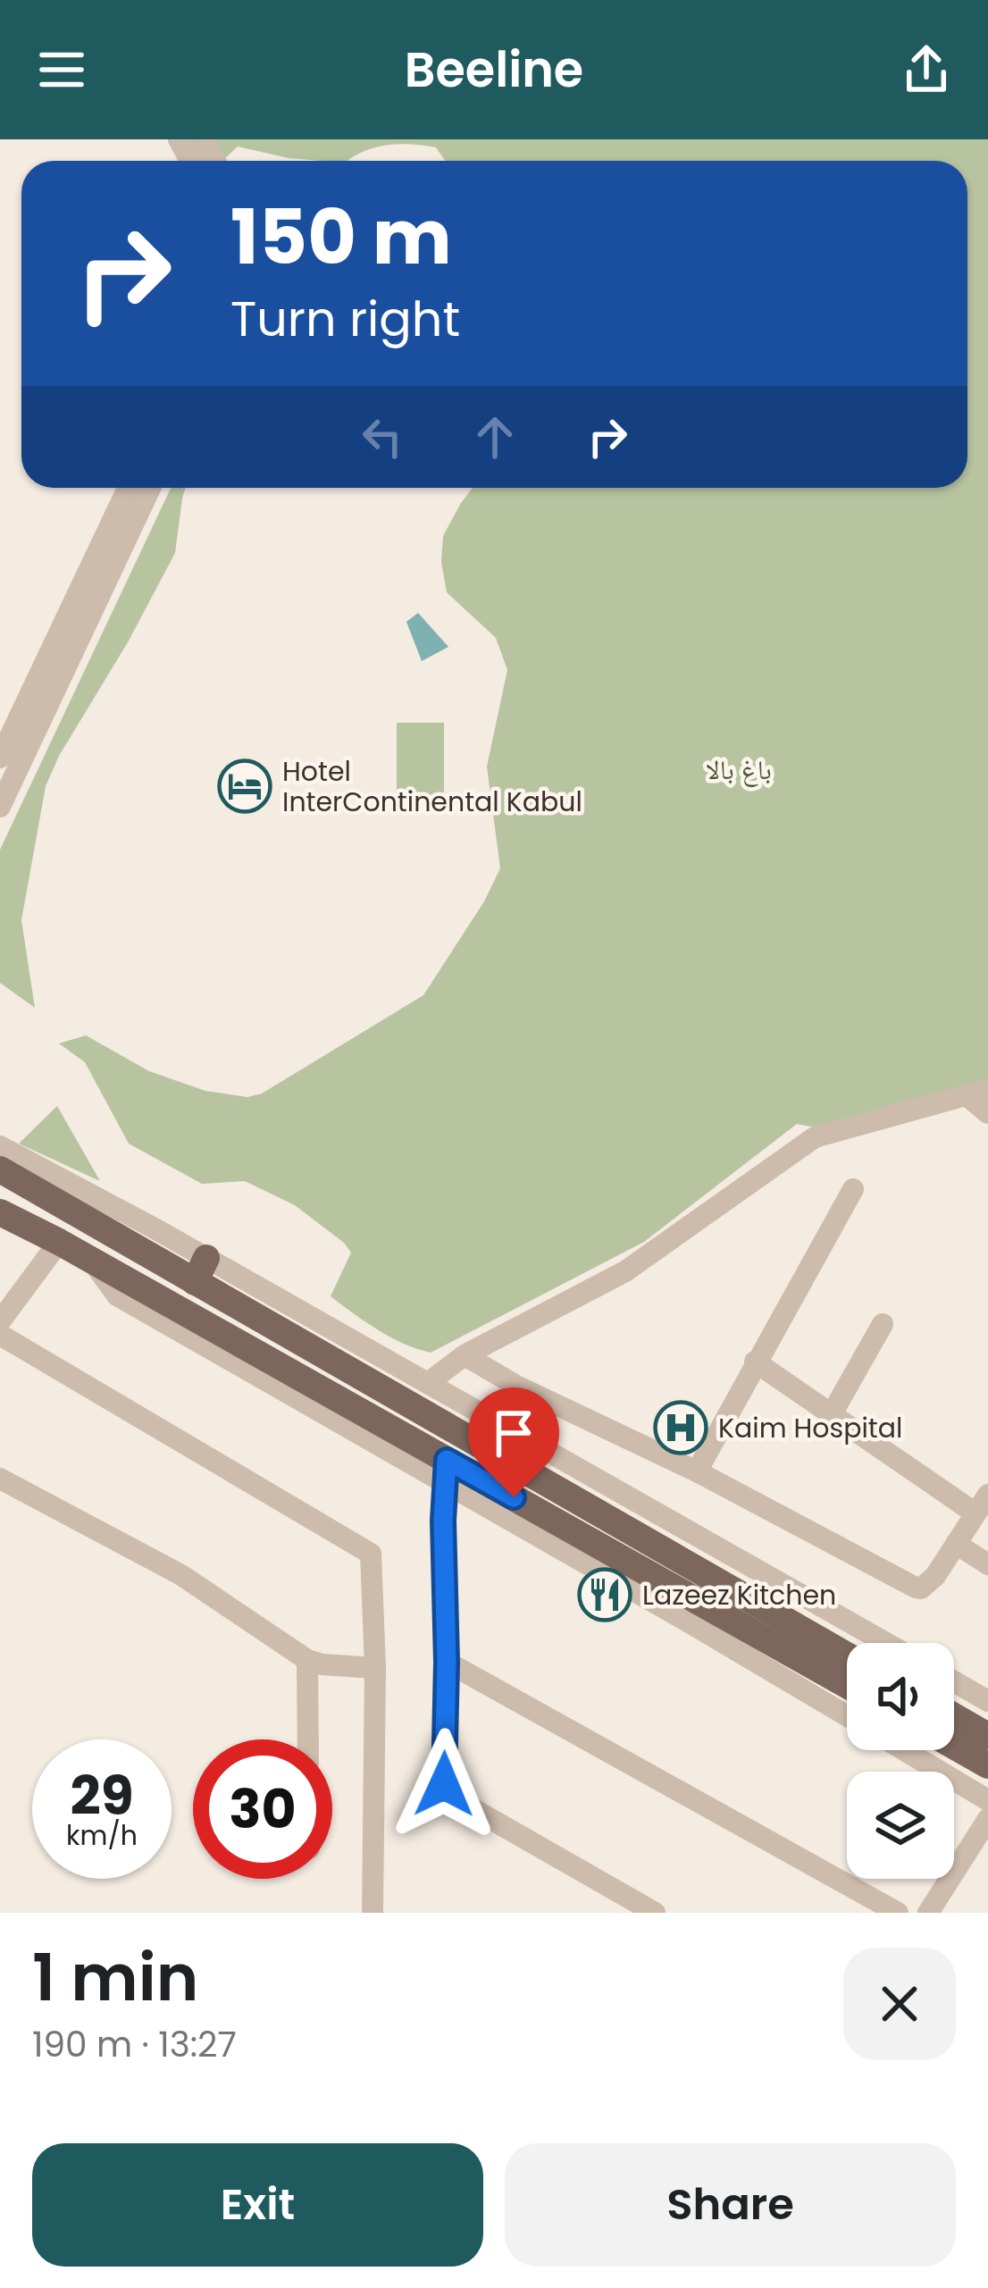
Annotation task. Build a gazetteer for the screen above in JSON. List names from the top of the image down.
{
  "parks": ["باغ بالا"],
  "places": {
    "hotel": ["Hotel InterContinental Kabul"],
    "hospital": ["Kaim Hospital"],
    "restaurant": ["Lazeez Kitchen"]
  },
  "page": {
    "header": "Beeline",
    "turn": ["150 m", "Turn right"],
    "speed": "29 km/h",
    "limit": "30",
    "heading": ["1 min", "190 m · 13:27"],
    "buttons": ["Exit", "Share"]
  }
}
